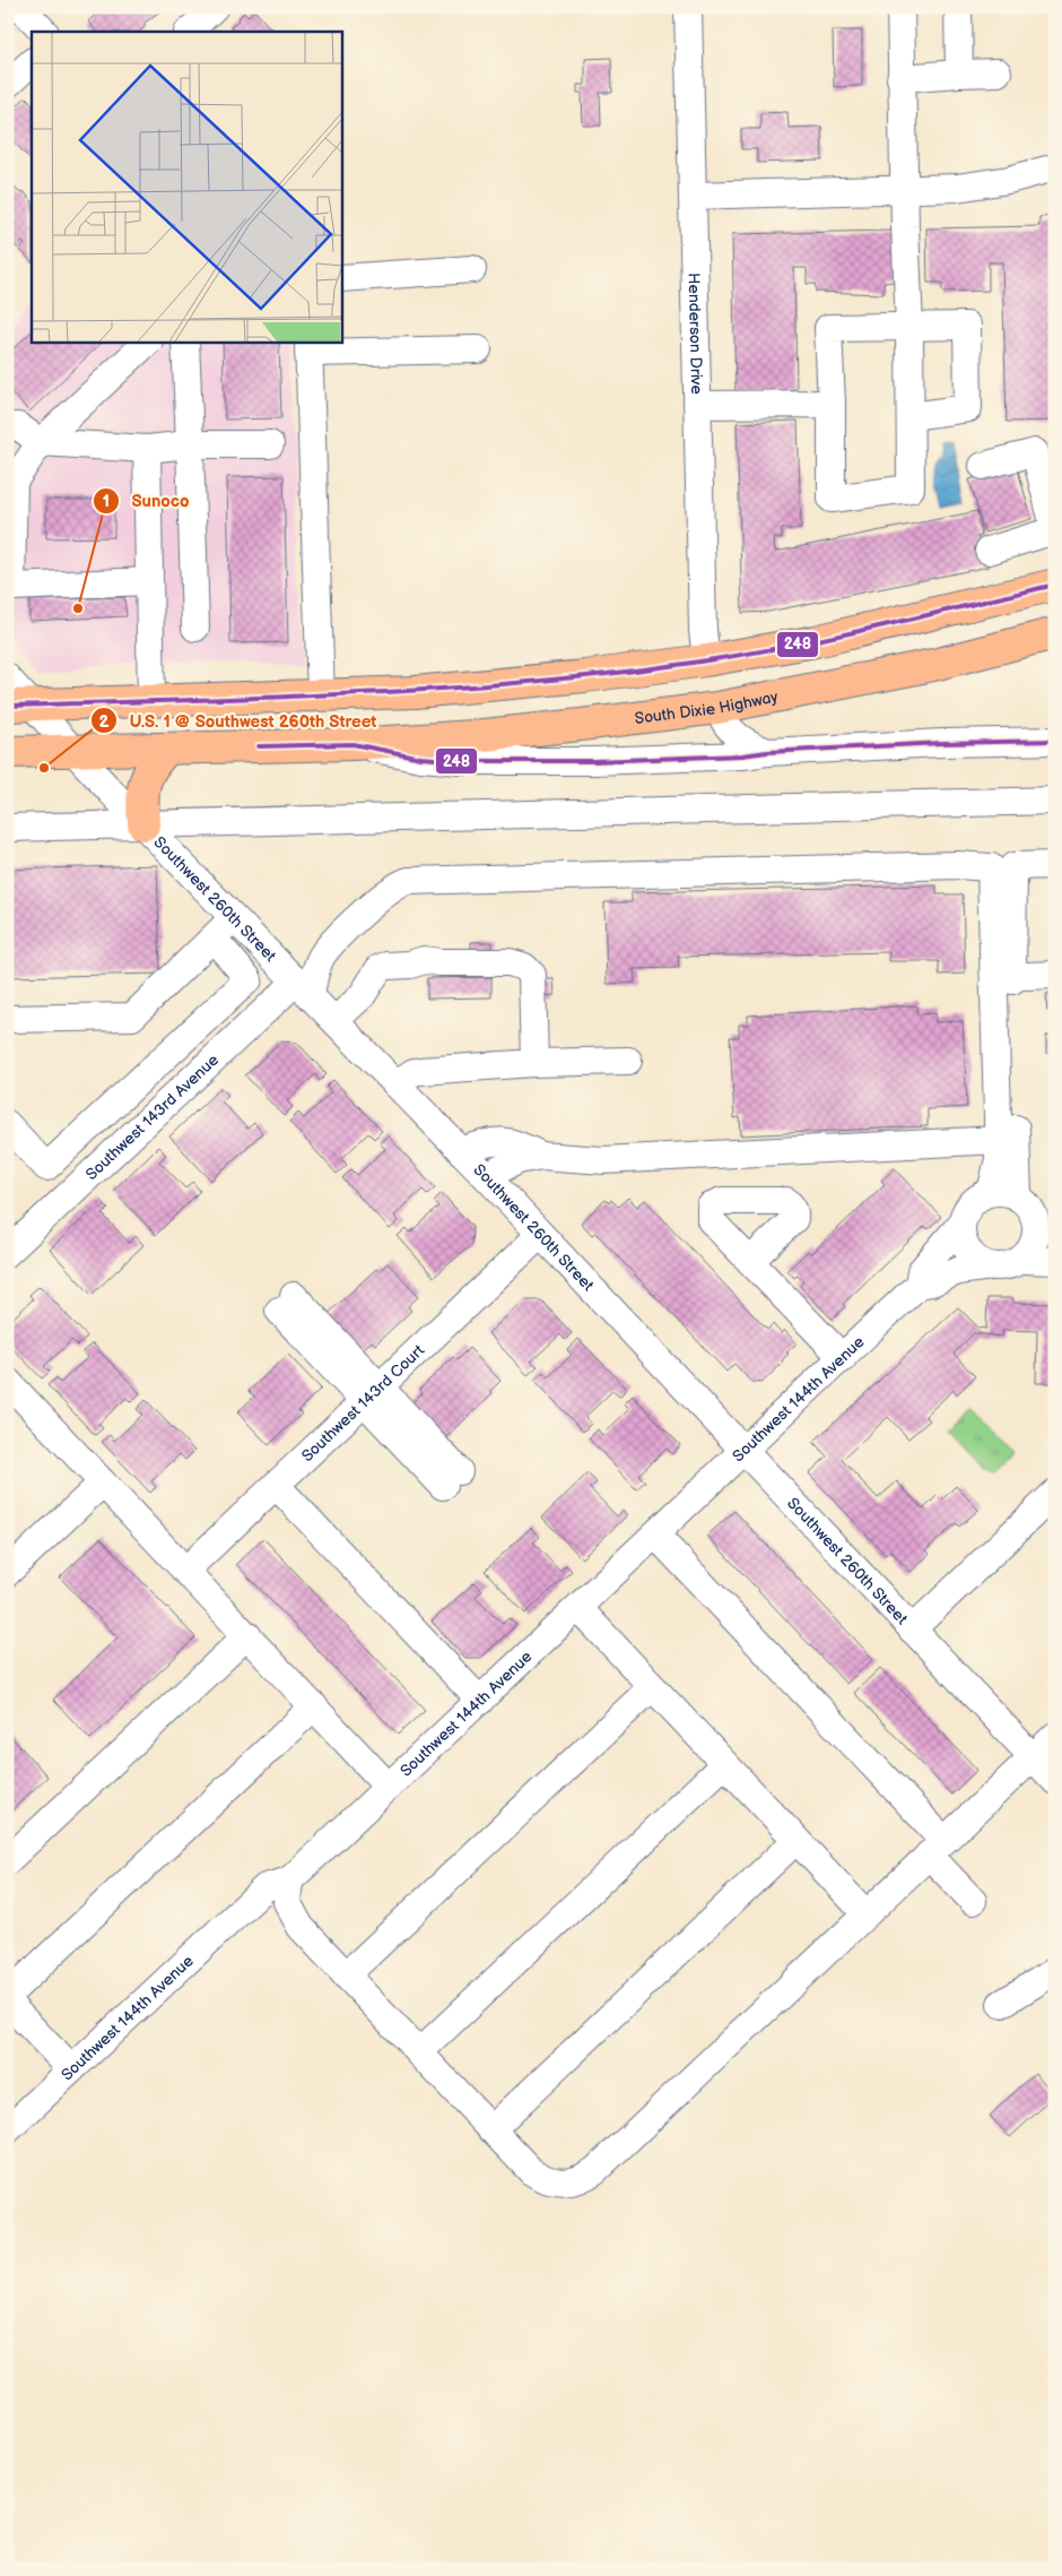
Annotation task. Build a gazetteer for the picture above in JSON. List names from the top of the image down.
{
  "streets": {
    "highway": ["South Dixie Highway"],
    "street": [
      "Henderson Drive",
      "Southwest 260th Street",
      "Southwest 143rd Avenue",
      "Southwest 144th Avenue",
      "Southwest 143rd Court"
    ]
  },
  "crossings": [
    ["South Dixie Highway", "Southwest 260th Street"],
    ["Southwest 260th Street", "Southwest 143rd Avenue"],
    ["Southwest 260th Street", "Southwest 144th Avenue"],
    ["Southwest 260th Street", "Southwest 143rd Court"]
  ],
  "places": ["Sunoco", "U.S. 1 @ Southwest 260th Street"],
  "lines": ["transit line 248"]
}
